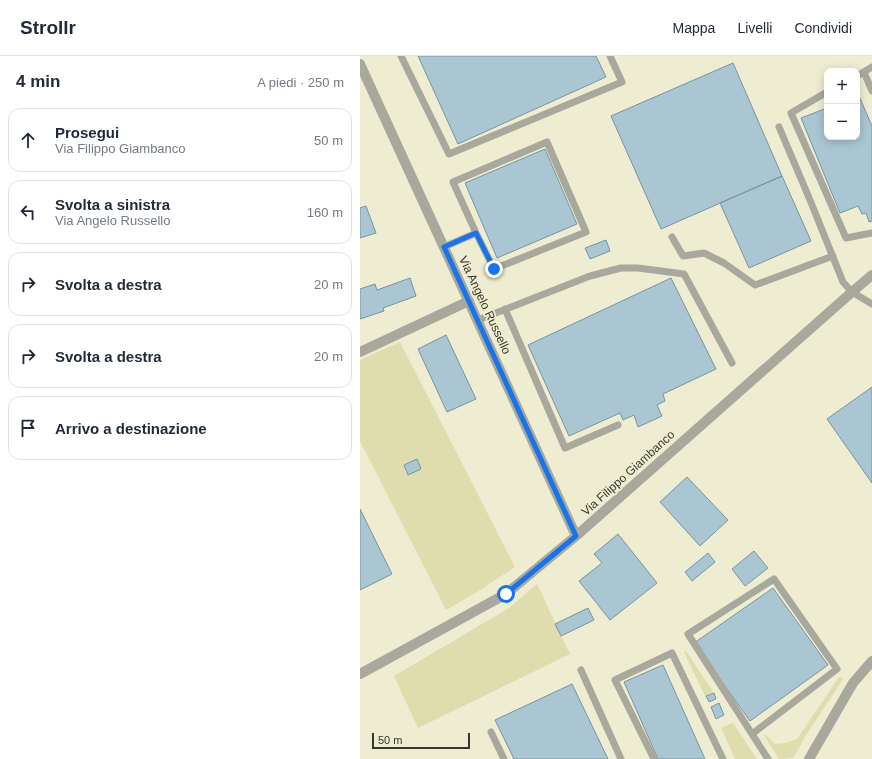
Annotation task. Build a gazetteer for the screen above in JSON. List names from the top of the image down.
{
  "streets": {
    "street": ["Via Angelo Russello", "Via Filippo Giambanco"]
  },
  "crossings": [
    ["Via Angelo Russello", "Via Filippo Giambanco"]
  ],
  "scale_bar": "50 m",
  "page": {
    "header": "Strollr",
    "nav": ["Mappa", "Livelli", "Condividi"],
    "heading": ["4 min", "A piedi · 250 m"],
    "map_buttons": ["+", "−"],
    "list": [
      ["Prosegui", "Via Filippo Giambanco", "50 m"],
      ["Svolta a sinistra", "Via Angelo Russello", "160 m"],
      ["Svolta a destra", "20 m"],
      ["Svolta a destra", "20 m"],
      "Arrivo a destinazione"
    ],
    "scale": "50 m"
  }
}
